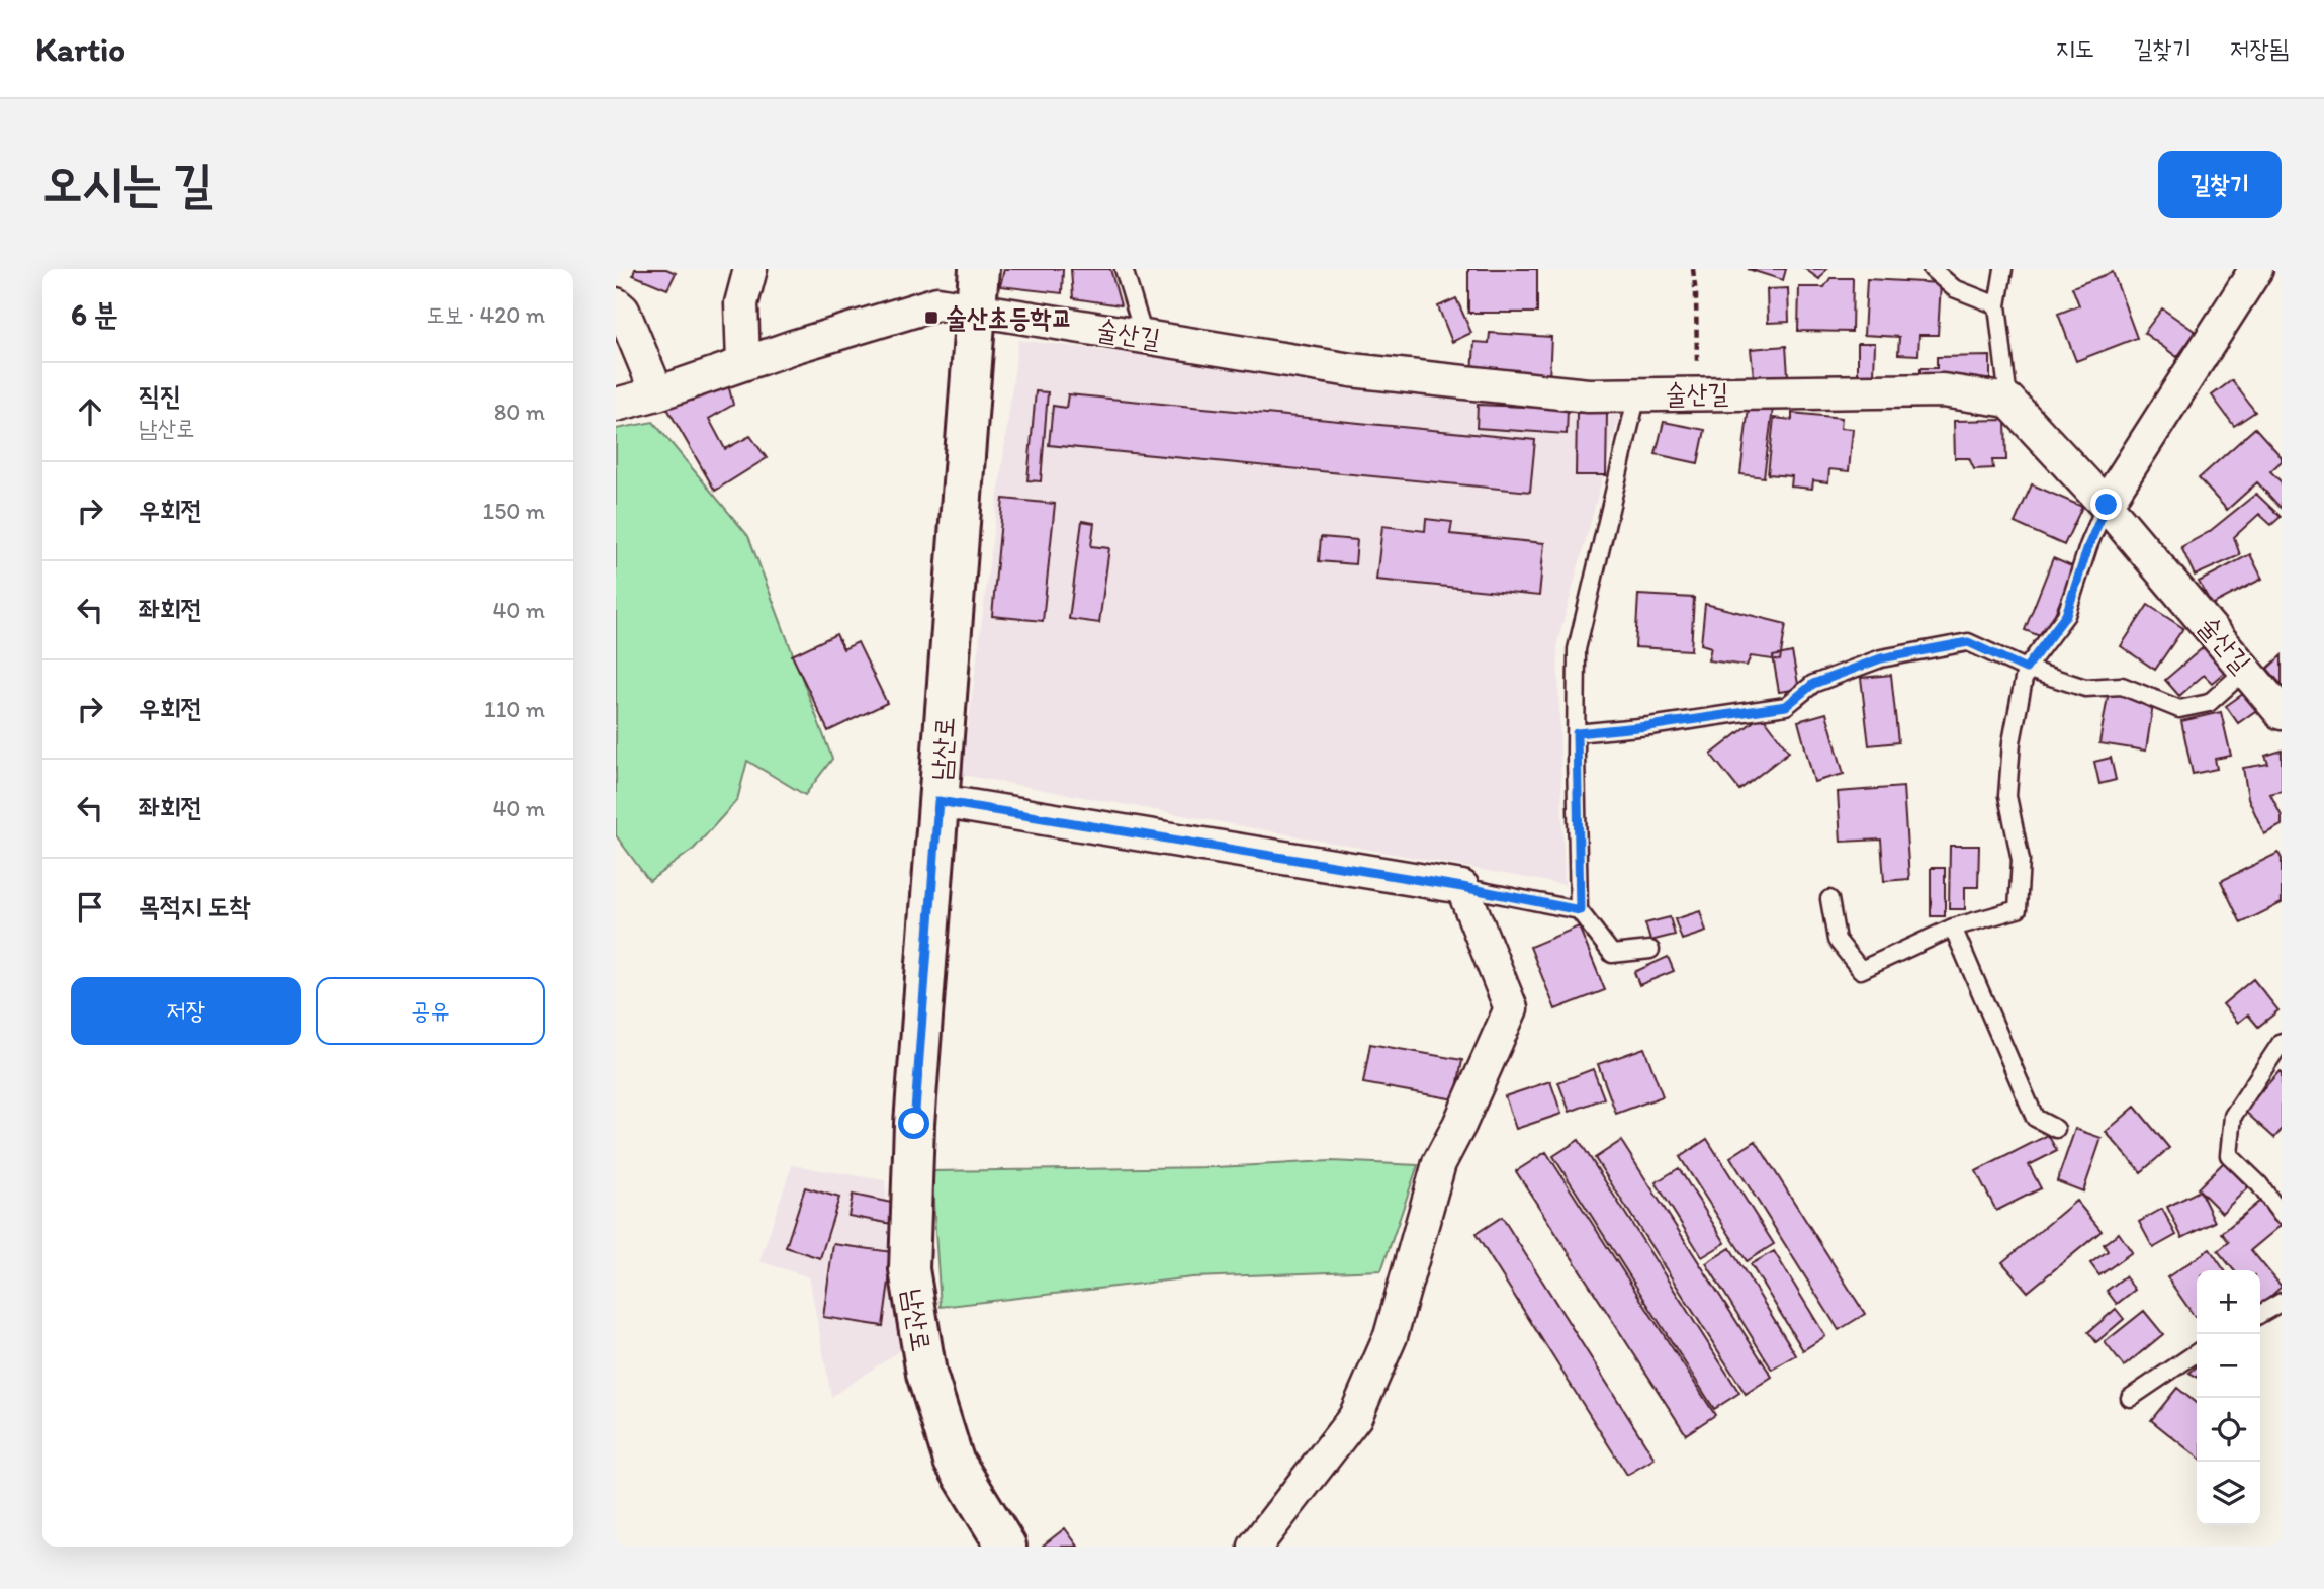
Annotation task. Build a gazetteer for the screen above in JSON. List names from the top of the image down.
{
  "streets": {
    "street": ["술산길", "남산로"]
  },
  "crossings": [
    ["술산길", "남산로"]
  ],
  "places": {
    "transit": ["술산초등학교"]
  },
  "page": {
    "header": "Kartio",
    "nav": ["지도", "길찾기", "저장됨"],
    "buttons": [
      "길찾기",
      ["저장", "공유"]
    ],
    "title": "오시는 길",
    "heading": ["6 분", "도보 · 420 m"],
    "list": [
      ["직진", "남산로", "80 m"],
      ["우회전", "150 m"],
      ["좌회전", "40 m"],
      ["우회전", "110 m"],
      ["좌회전", "40 m"],
      "목적지 도착"
    ],
    "map_buttons": ["+", "−"]
  }
}
